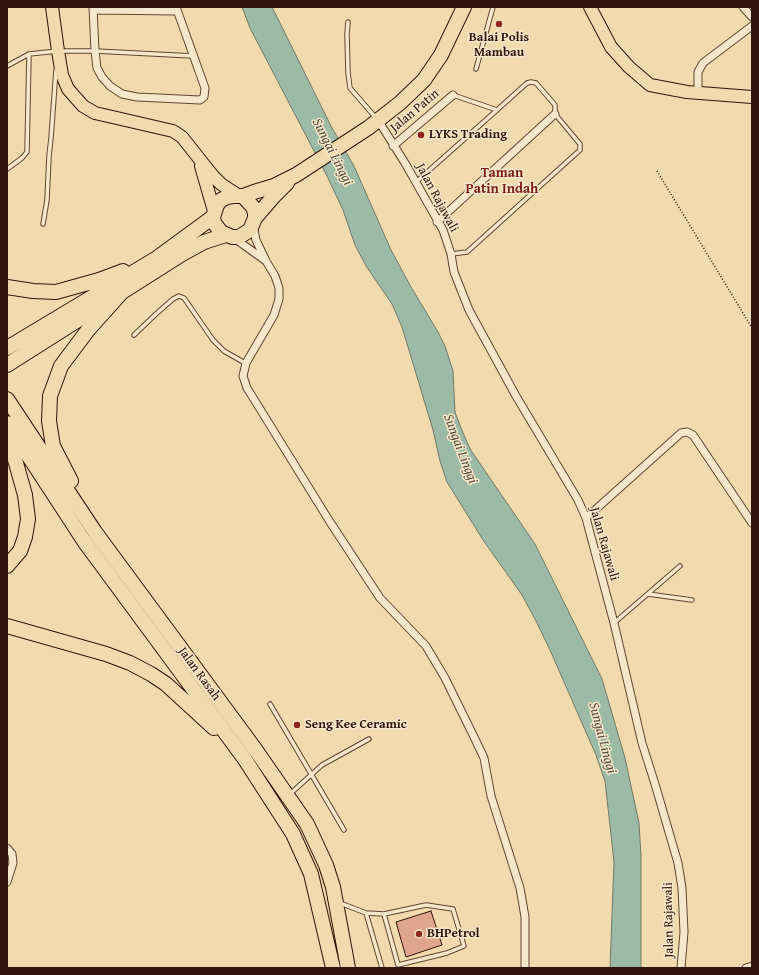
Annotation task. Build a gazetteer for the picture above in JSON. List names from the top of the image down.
{
  "streets": {
    "highway": ["Jalan Rasah"],
    "street": ["Jalan Patin", "Jalan Rajawali"]
  },
  "crossings": [
    ["Jalan Patin", "Jalan Rajawali"]
  ],
  "districts": ["Taman Patin Indah"],
  "water": ["Sungai Linggi"],
  "places": [
    "Balai Polis Mambau",
    "LYKS Trading",
    "Seng Kee Ceramic",
    "BHPetrol"
  ]
}
